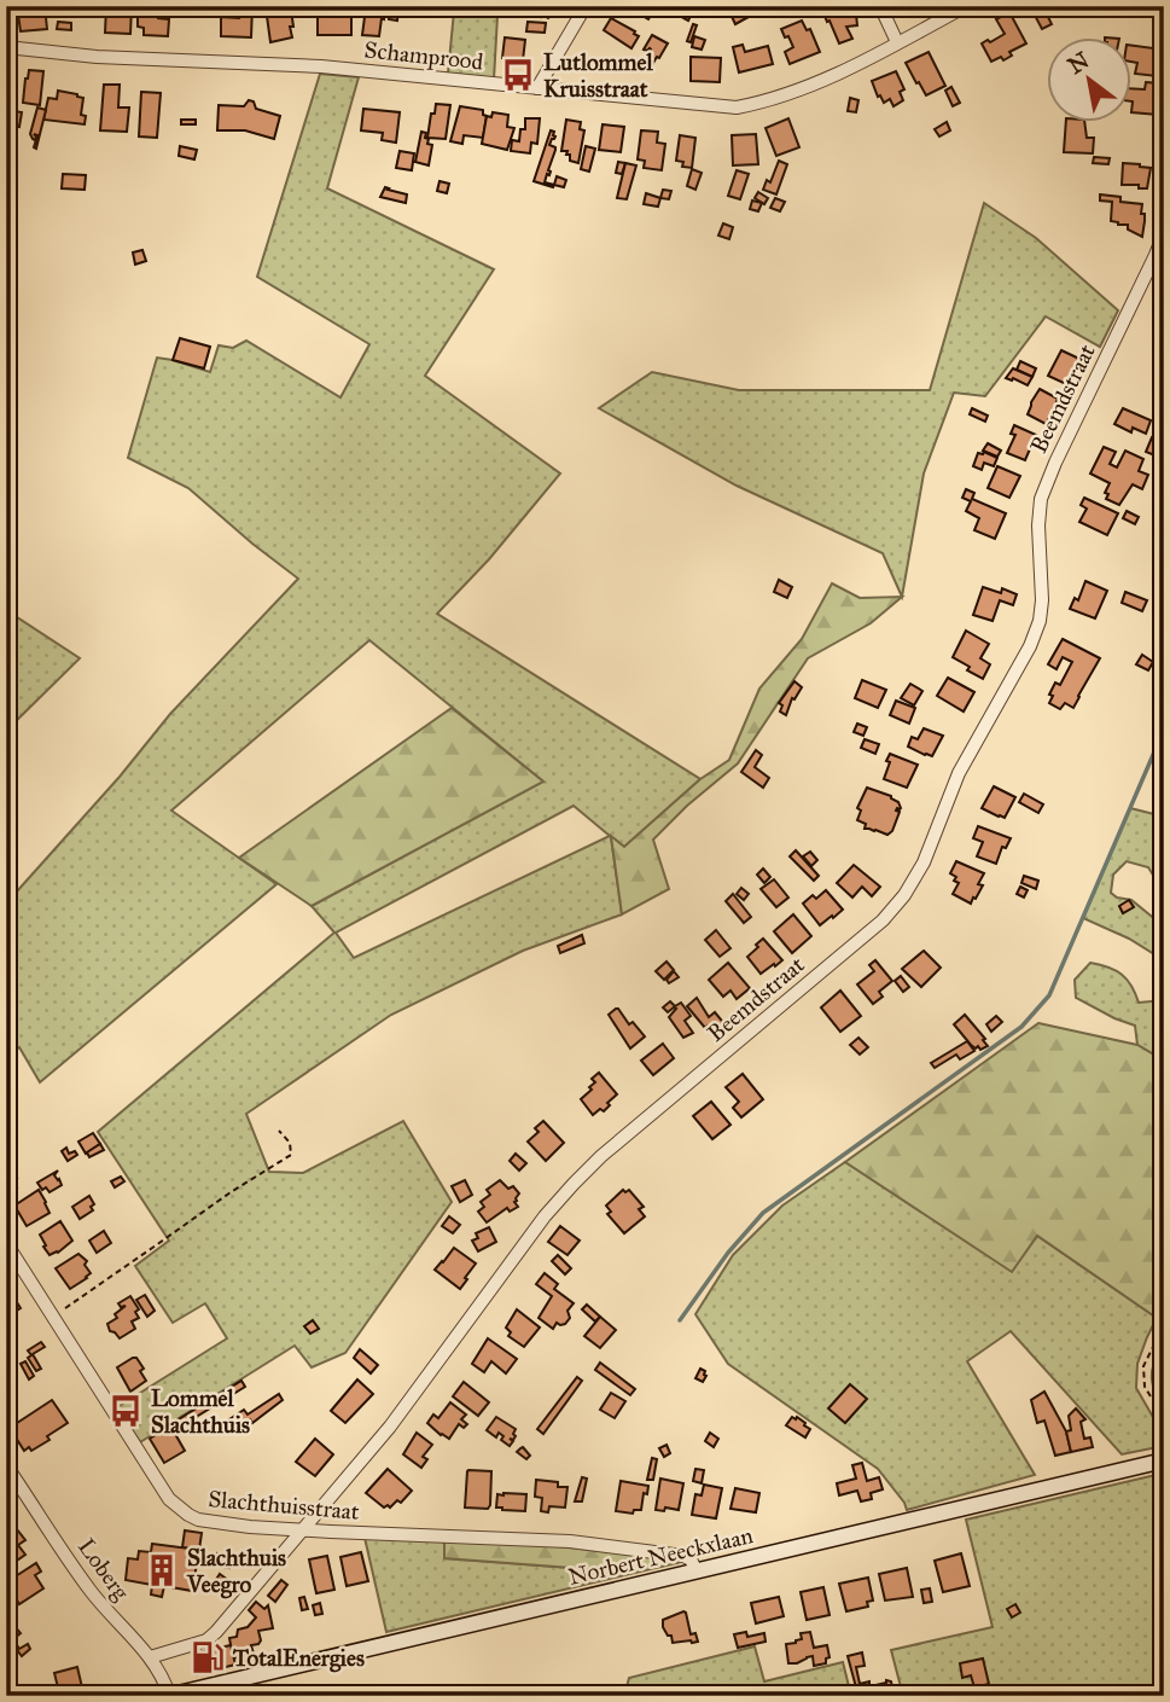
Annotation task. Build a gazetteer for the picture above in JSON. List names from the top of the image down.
{
  "streets": {
    "main road": ["Norbert Neeckxlaan"],
    "street": [
      "Schamprood",
      "Beemdstraat",
      "Slachthuisstraat",
      "Loberg"
    ]
  },
  "crossings": [
    ["Beemdstraat", "Slachthuisstraat"],
    ["Beemdstraat", "Loberg"],
    ["Slachthuisstraat", "Norbert Neeckxlaan"],
    ["Norbert Neeckxlaan", "Loberg"]
  ],
  "places": {
    "bus stop": ["Lutlommel Kruisstraat", "Lommel Slachthuis"],
    "building": ["Slachthuis Veegro"],
    "fuel station": ["TotalEnergies"]
  },
  "north": "top left"
}
